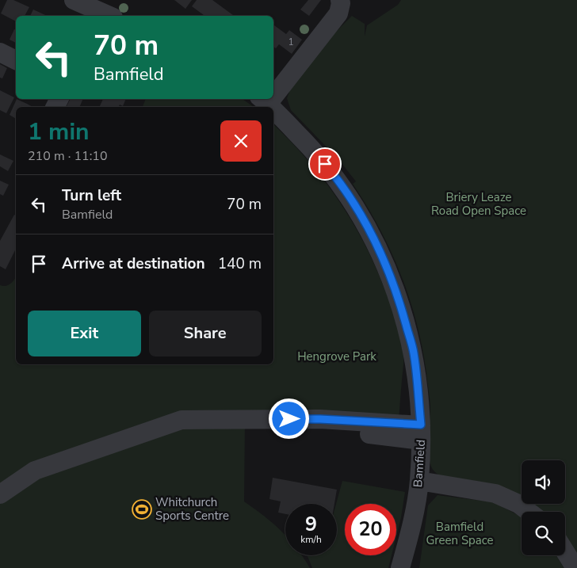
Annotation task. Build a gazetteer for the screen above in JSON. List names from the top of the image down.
{
  "streets": {
    "street": ["Bamfield"]
  },
  "parks": ["Briery Leaze Road Open Space", "Hengrove Park", "Bamfield Green Space"],
  "places": {
    "sports": ["Whitchurch Sports Centre"]
  },
  "house_numbers": ["1"],
  "page": {
    "turn": ["70 m", "Bamfield"],
    "heading": ["1 min", "210 m · 11:10"],
    "list": [
      {
        "name": "Turn left",
        "note": "Bamfield",
        "value": "70 m"
      },
      {
        "name": "Arrive at destination",
        "value": "140 m"
      }
    ],
    "buttons": ["Exit", "Share"],
    "speed": "9 km/h",
    "limit": "20"
  }
}
